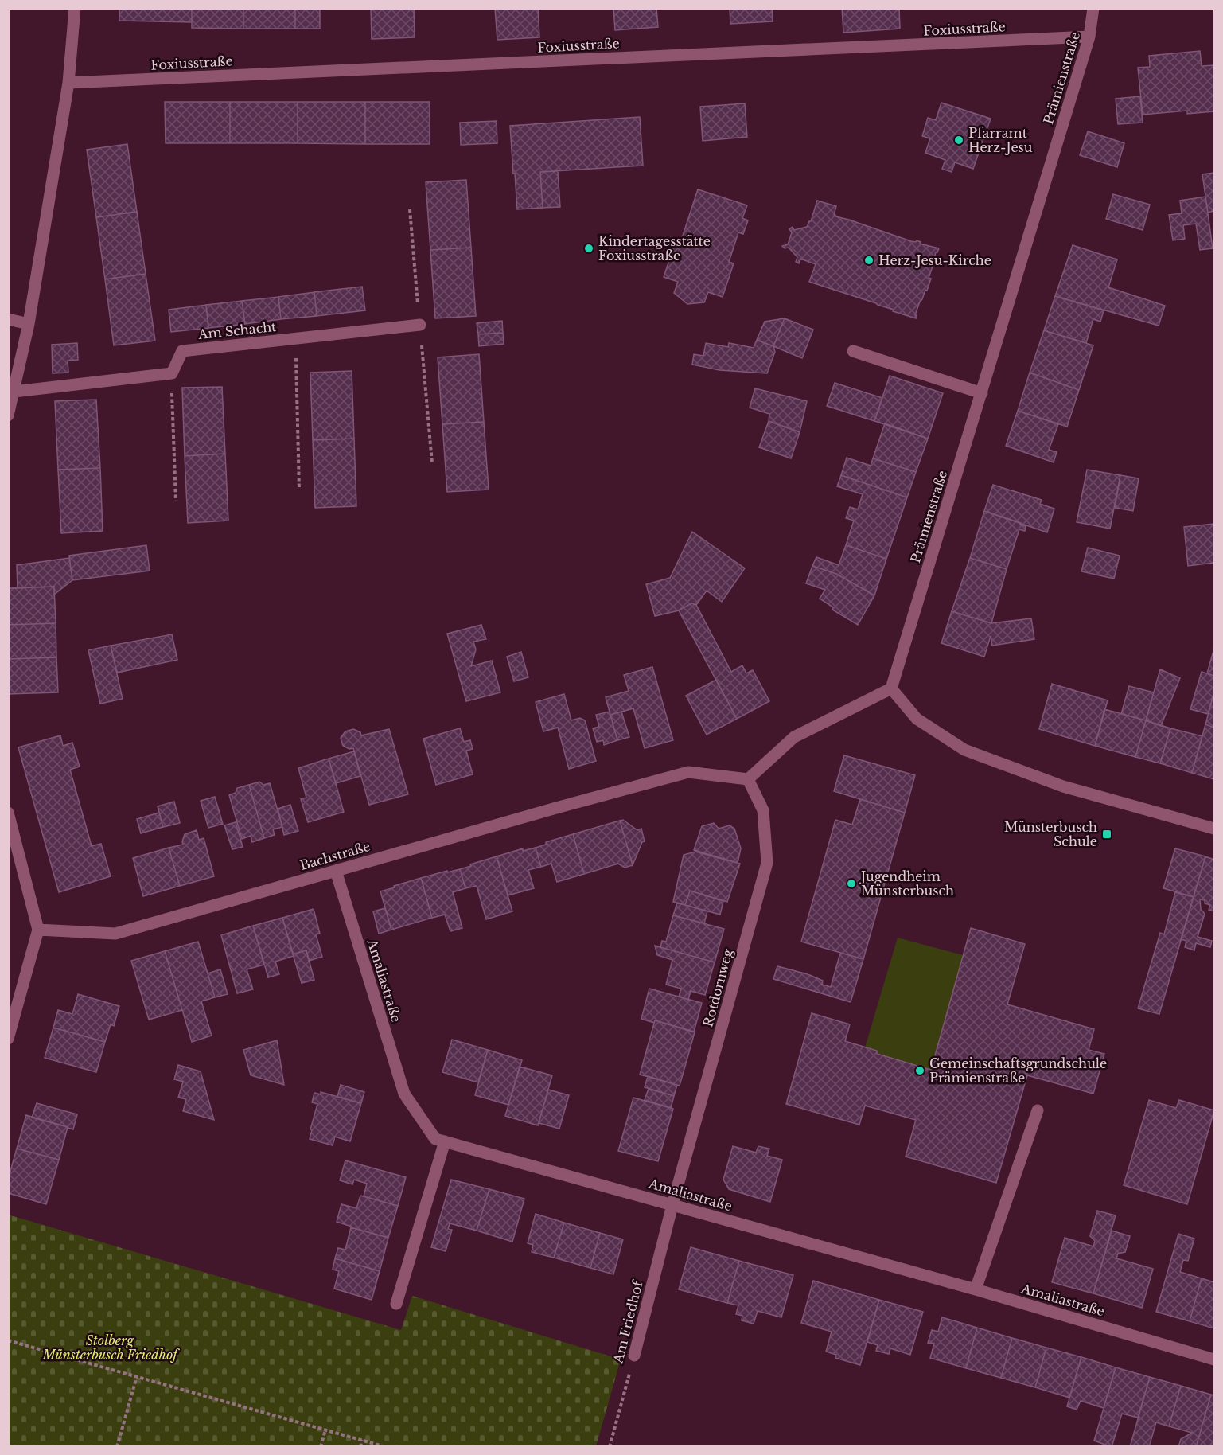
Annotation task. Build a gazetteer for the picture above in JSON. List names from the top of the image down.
{
  "streets": {
    "street": [
      "Foxiusstraße",
      "Prämienstraße",
      "Am Schacht",
      "Bachstraße",
      "Amaliastraße",
      "Rotdornweg",
      "Am Friedhof"
    ]
  },
  "crossings": [
    ["Foxiusstraße", "Prämienstraße"],
    ["Bachstraße", "Amaliastraße"],
    ["Bachstraße", "Rotdornweg"],
    ["Amaliastraße", "Rotdornweg"],
    ["Amaliastraße", "Am Friedhof"],
    ["Rotdornweg", "Am Friedhof"]
  ],
  "parks": ["Stolberg Münsterbusch Friedhof"],
  "places": {
    "other": [
      "Pfarramt Herz-Jesu",
      "Kindertagesstätte Foxiusstraße",
      "Herz-Jesu-Kirche",
      "Jugendheim Münsterbusch",
      "Gemeinschaftsgrundschule Prämienstraße"
    ],
    "transit": ["Münsterbusch Schule"]
  }
}
